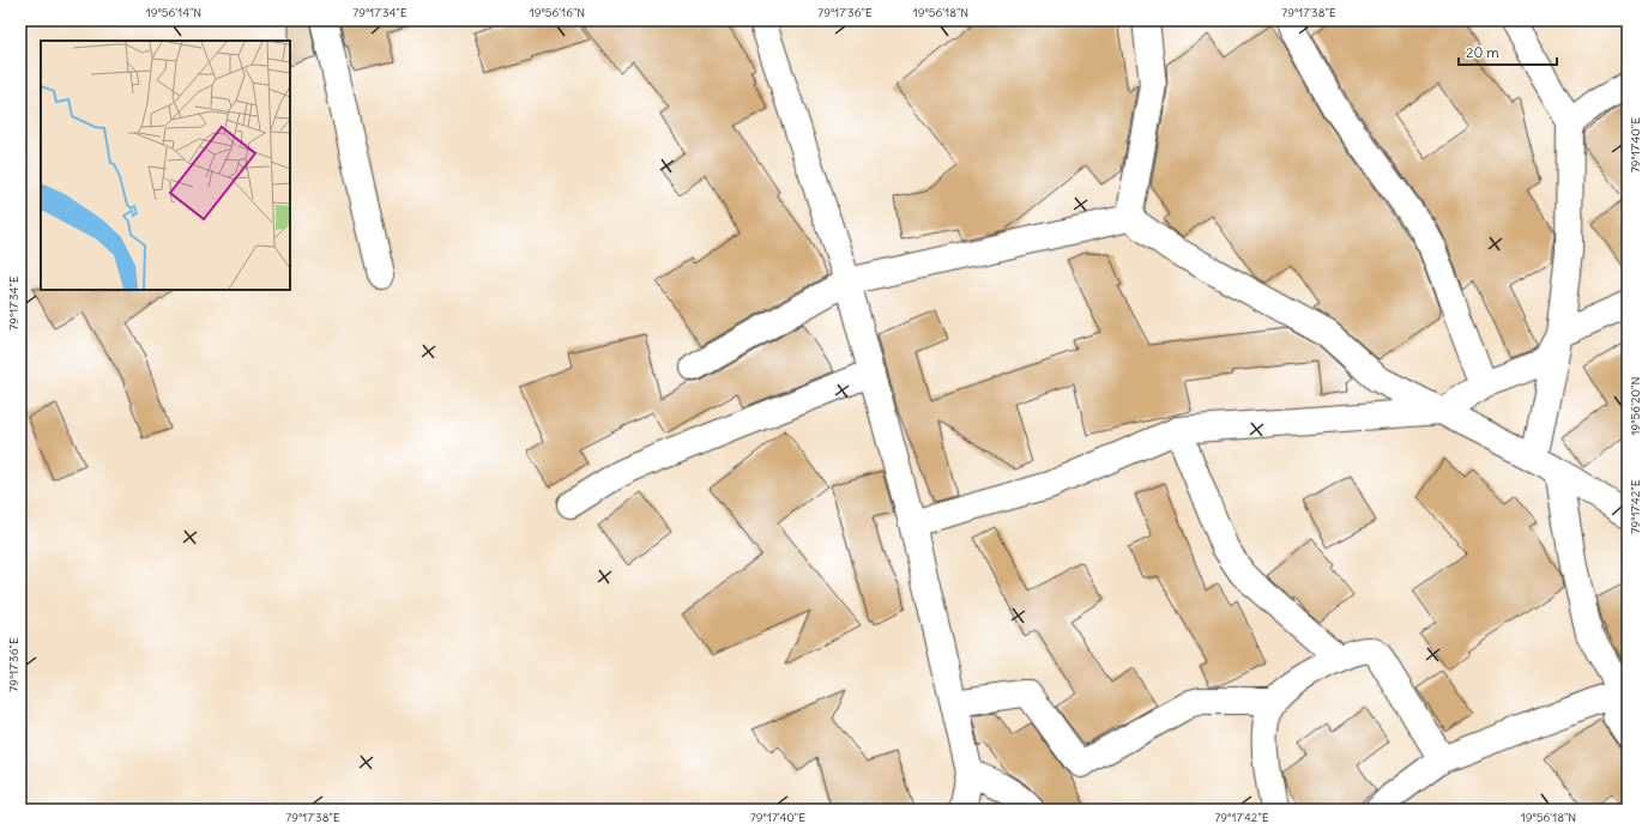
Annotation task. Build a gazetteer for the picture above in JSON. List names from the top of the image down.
{
  "scale_bar": "20 m",
  "coordinates": [
    "19°56'14\"N",
    "79°17'34\"E",
    "19°56'16\"N",
    "79°17'36\"E",
    "19°56'18\"N",
    "79°17'38\"E",
    "79°17'40\"E",
    "19°56'20\"N",
    "79°17'42\"E"
  ]
}
